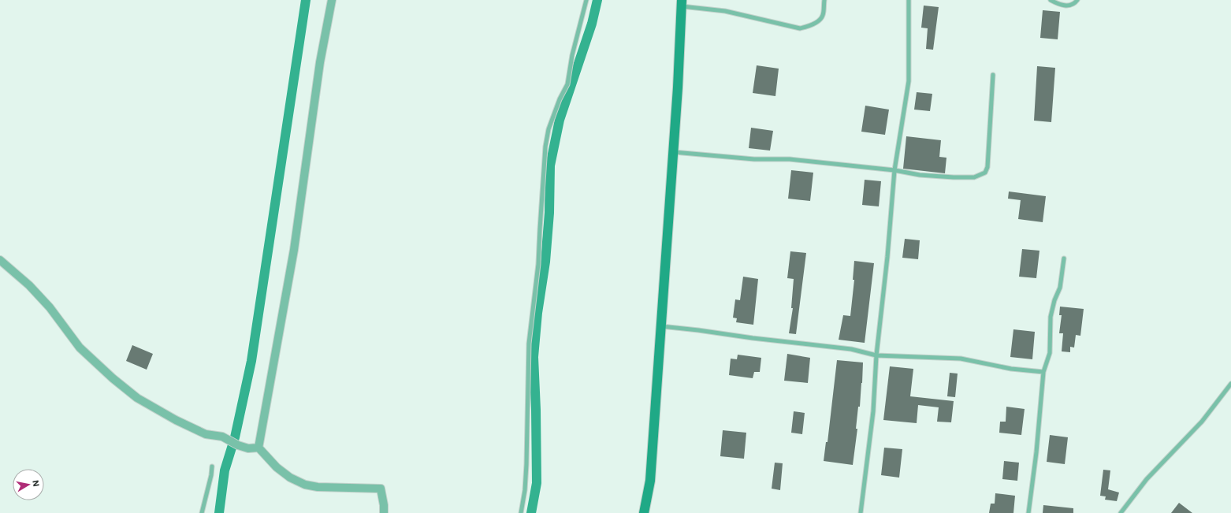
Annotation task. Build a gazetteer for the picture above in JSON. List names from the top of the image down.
{
  "north": "right"
}
